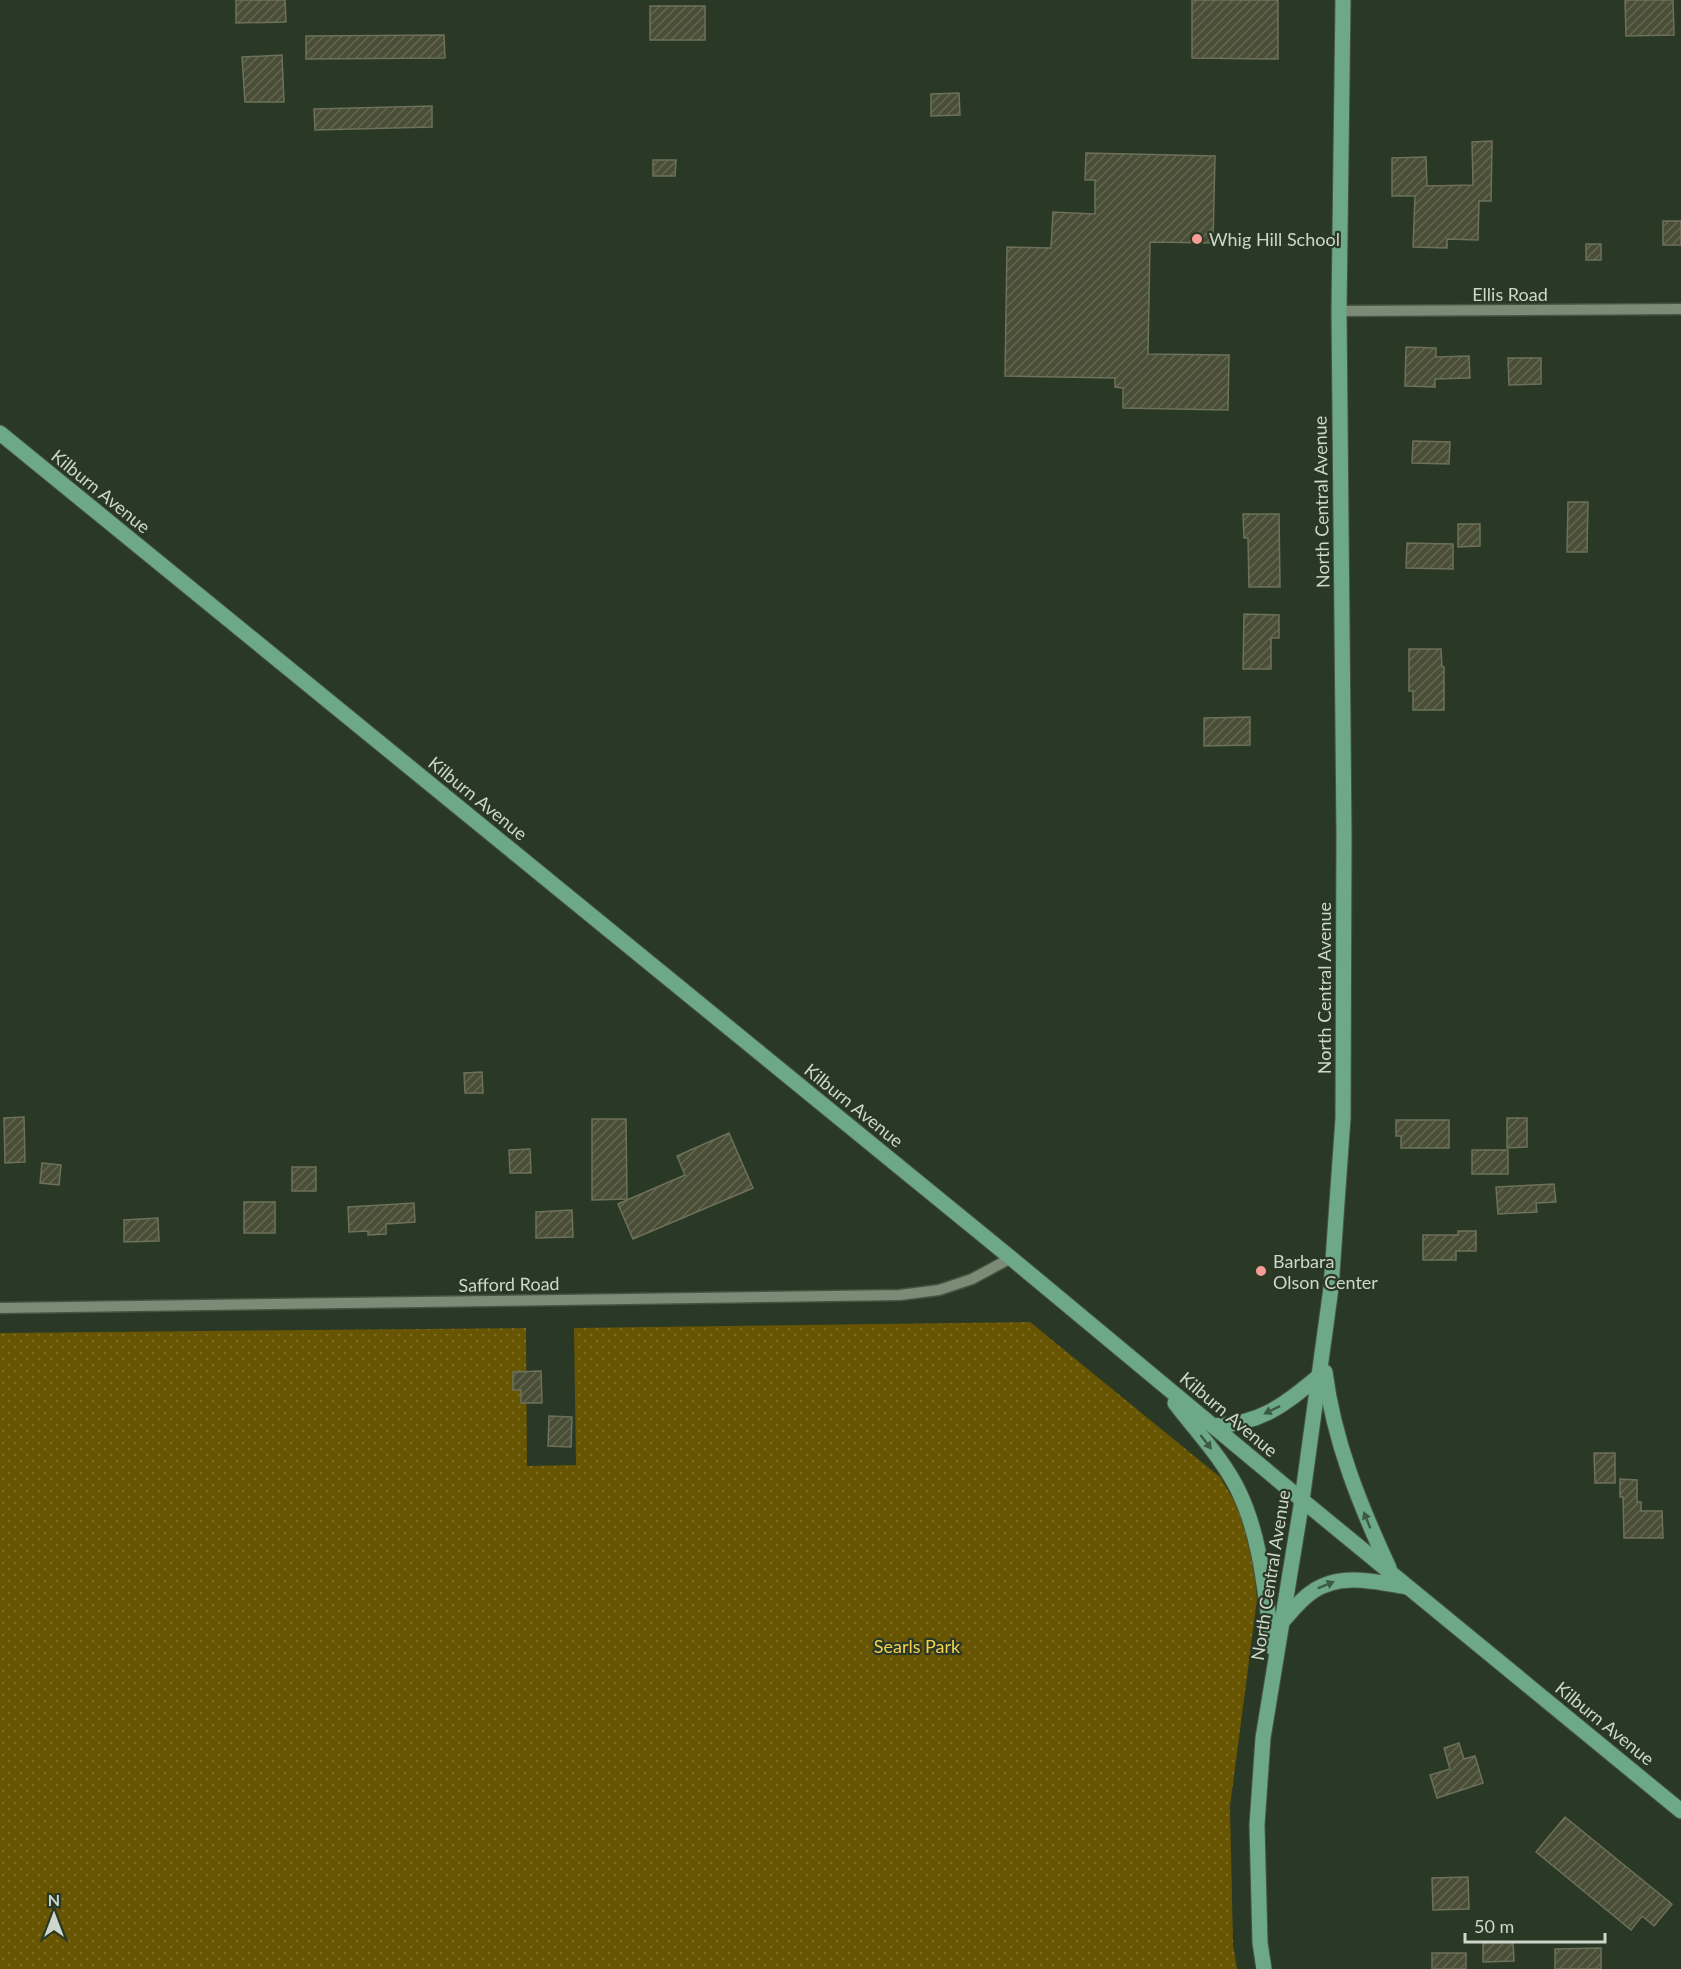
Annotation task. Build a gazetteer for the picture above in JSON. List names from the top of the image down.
{
  "streets": {
    "main road": ["Kilburn Avenue", "North Central Avenue"],
    "street": ["Ellis Road", "Safford Road"]
  },
  "crossings": [
    ["Ellis Road", "North Central Avenue"],
    ["Kilburn Avenue", "North Central Avenue"],
    ["Kilburn Avenue", "Safford Road"]
  ],
  "parks": ["Searls Park"],
  "places": ["Whig Hill School", "Barbara Olson Center"],
  "scale_bar": "50 m",
  "north": "top"
}
